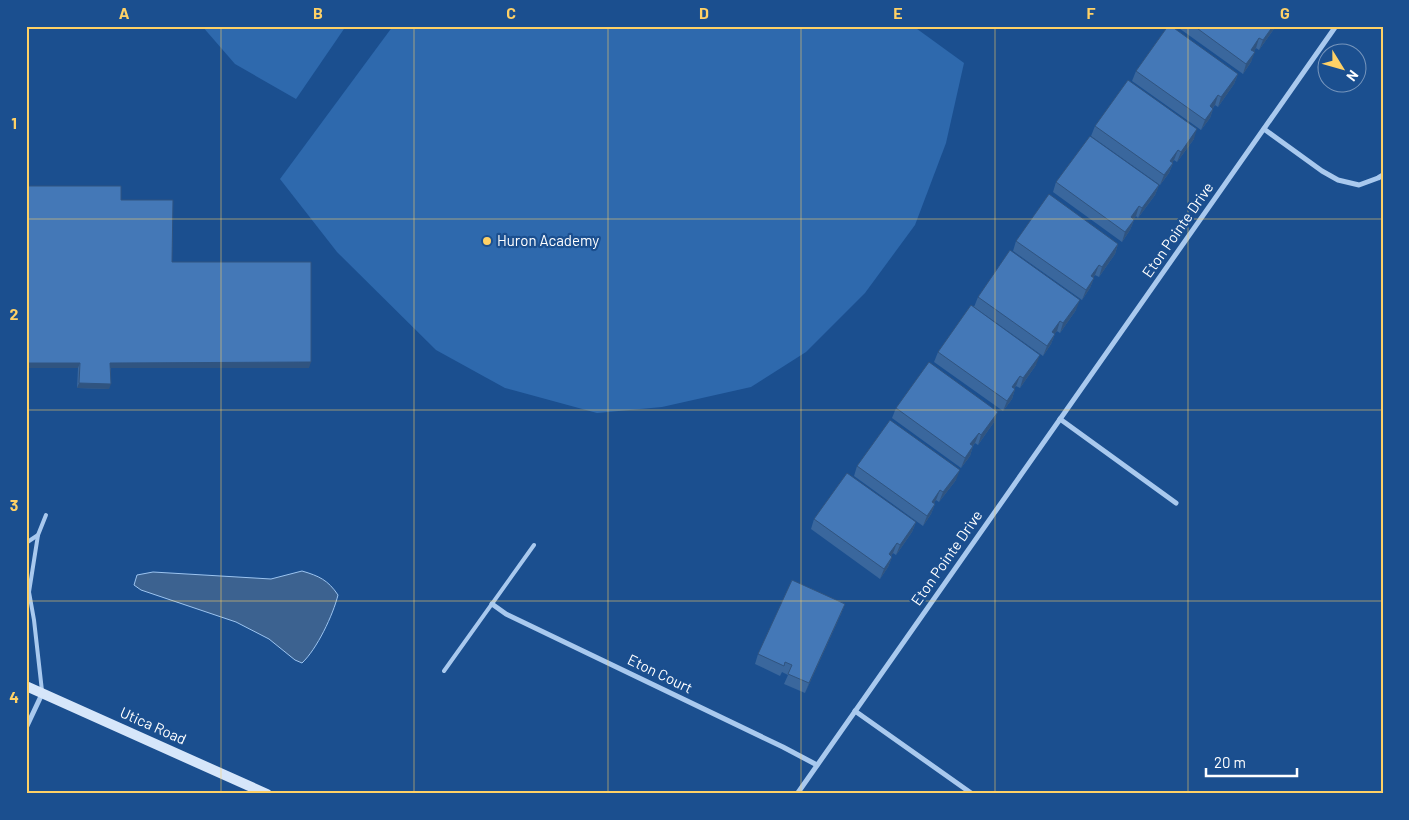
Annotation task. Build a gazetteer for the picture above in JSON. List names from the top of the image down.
{
  "streets": {
    "main road": ["Utica Road"],
    "street": ["Eton Pointe Drive", "Eton Court"]
  },
  "crossings": [
    ["Eton Pointe Drive", "Eton Court"]
  ],
  "places": ["Huron Academy"],
  "scale_bar": "20 m",
  "north": "bottom right",
  "grid": {
    "columns": [
      "A",
      "B",
      "C",
      "D",
      "E",
      "F",
      "G"
    ],
    "rows": [
      "1",
      "2",
      "3",
      "4"
    ]
  }
}
